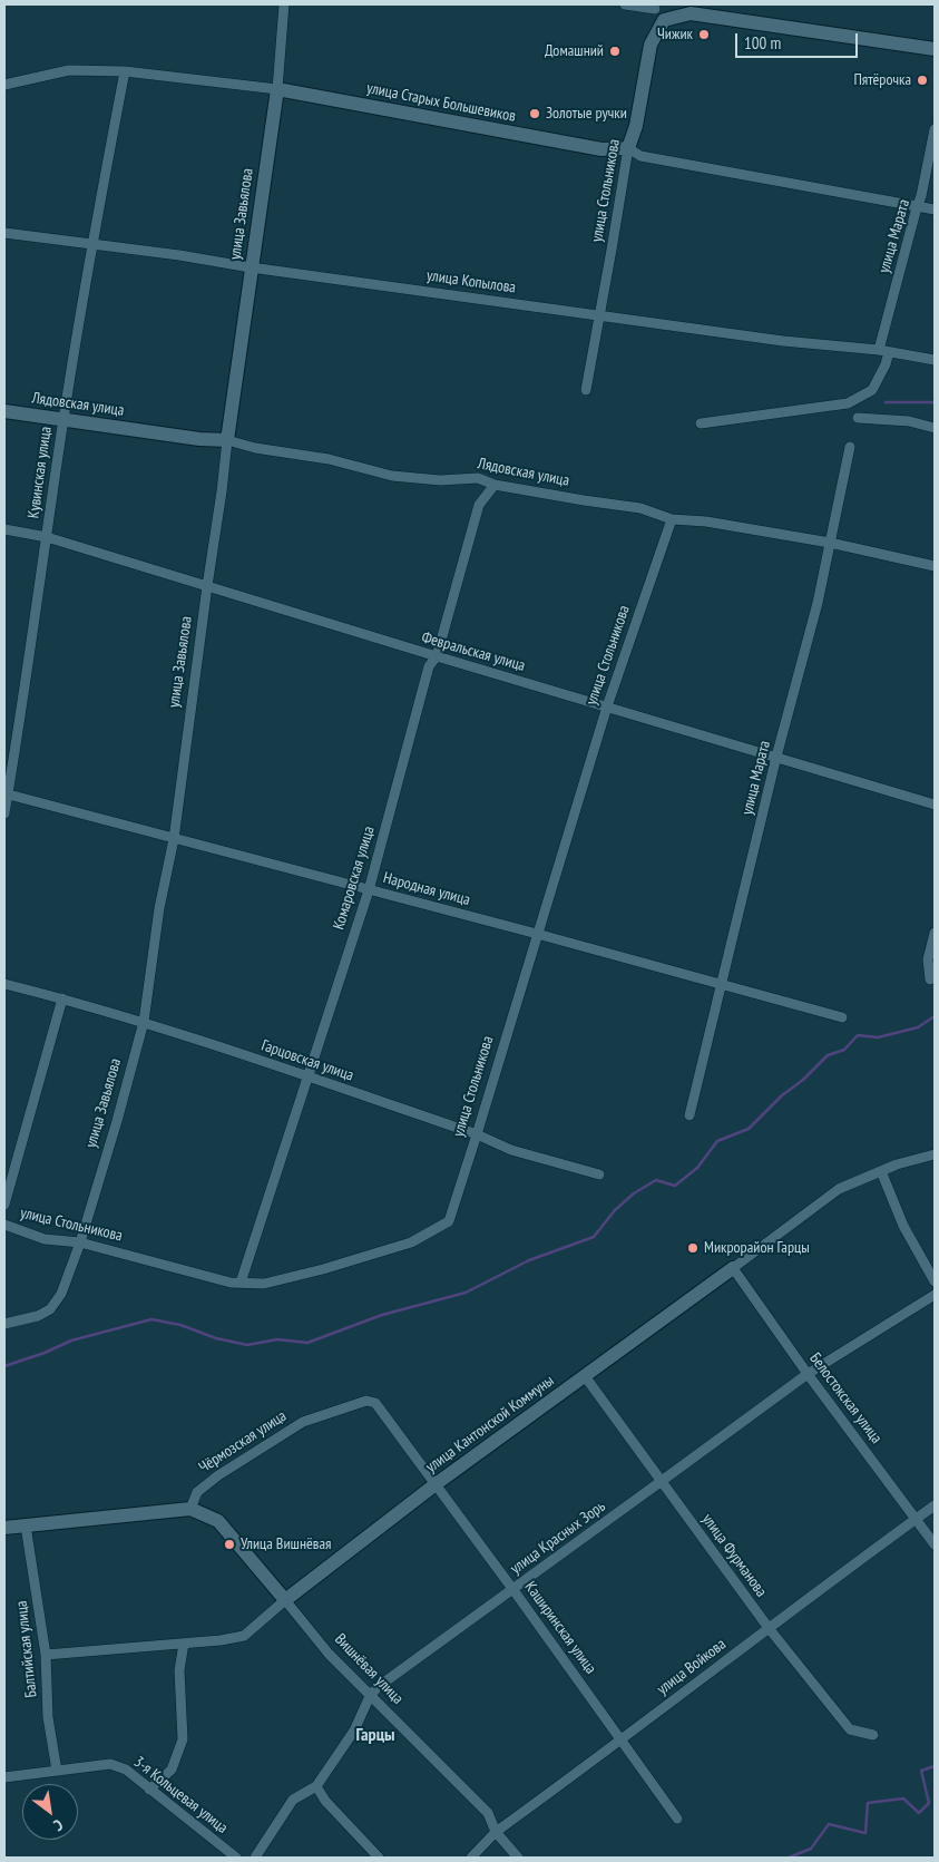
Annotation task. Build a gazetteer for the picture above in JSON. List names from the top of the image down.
{
  "streets": {
    "main road": [
      "улица Старых Большевиков",
      "улица Стольникова",
      "улица Завьялова",
      "Лядовская улица",
      "улица Кантонской Коммуны",
      "Вишнёвая улица"
    ],
    "street": [
      "улица Марата",
      "улица Копылова",
      "Кувинская улица",
      "Февральская улица",
      "Комаровская улица",
      "Народная улица",
      "Гарцовская улица",
      "Белостокская улица",
      "Чёрмозская улица",
      "улица Красных Зорь",
      "улица Фурманова",
      "Каширинская улица",
      "Балтийская улица",
      "улица Войкова",
      "3-я Кольцевая улица"
    ]
  },
  "crossings": [
    ["улица Старых Большевиков", "улица Стольникова"],
    ["улица Старых Большевиков", "улица Завьялова"],
    ["улица Старых Большевиков", "улица Марата"],
    ["улица Старых Большевиков", "Кувинская улица"],
    ["улица Стольникова", "улица Завьялова"],
    ["улица Стольникова", "улица Копылова"],
    ["улица Стольникова", "Лядовская улица"],
    ["улица Стольникова", "Февральская улица"],
    ["улица Стольникова", "Комаровская улица"],
    ["улица Стольникова", "Народная улица"],
    ["улица Стольникова", "Гарцовская улица"],
    ["улица Завьялова", "улица Копылова"],
    ["улица Завьялова", "Лядовская улица"],
    ["улица Завьялова", "Февральская улица"],
    ["улица Завьялова", "Народная улица"],
    ["улица Завьялова", "Гарцовская улица"],
    ["улица Марата", "улица Копылова"],
    ["улица Марата", "Лядовская улица"],
    ["улица Марата", "Февральская улица"],
    ["улица Марата", "Народная улица"],
    ["улица Копылова", "Кувинская улица"],
    ["Лядовская улица", "Кувинская улица"],
    ["Лядовская улица", "Комаровская улица"],
    ["Кувинская улица", "Февральская улица"],
    ["Кувинская улица", "Народная улица"],
    ["Февральская улица", "Комаровская улица"],
    ["Комаровская улица", "Народная улица"],
    ["Комаровская улица", "Гарцовская улица"],
    ["Белостокская улица", "улица Кантонской Коммуны"],
    ["Белостокская улица", "улица Красных Зорь"],
    ["Белостокская улица", "улица Войкова"],
    ["улица Кантонской Коммуны", "улица Фурманова"],
    ["улица Кантонской Коммуны", "Каширинская улица"],
    ["улица Кантонской Коммуны", "Балтийская улица"],
    ["улица Кантонской Коммуны", "Вишнёвая улица"],
    ["Чёрмозская улица", "Каширинская улица"],
    ["Чёрмозская улица", "Вишнёвая улица"],
    ["улица Красных Зорь", "улица Фурманова"],
    ["улица Красных Зорь", "Каширинская улица"],
    ["улица Красных Зорь", "Вишнёвая улица"],
    ["улица Фурманова", "улица Войкова"],
    ["Каширинская улица", "улица Войкова"],
    ["Балтийская улица", "3-я Кольцевая улица"],
    ["улица Войкова", "Вишнёвая улица"]
  ],
  "districts": ["Гарцы"],
  "places": [
    "Чижик",
    "Домашний",
    "Пятёрочка",
    "Золотые ручки",
    "Микрорайон Гарцы",
    "Улица Вишнёвая"
  ],
  "scale_bar": "100 m",
  "north": "bottom right"
}
